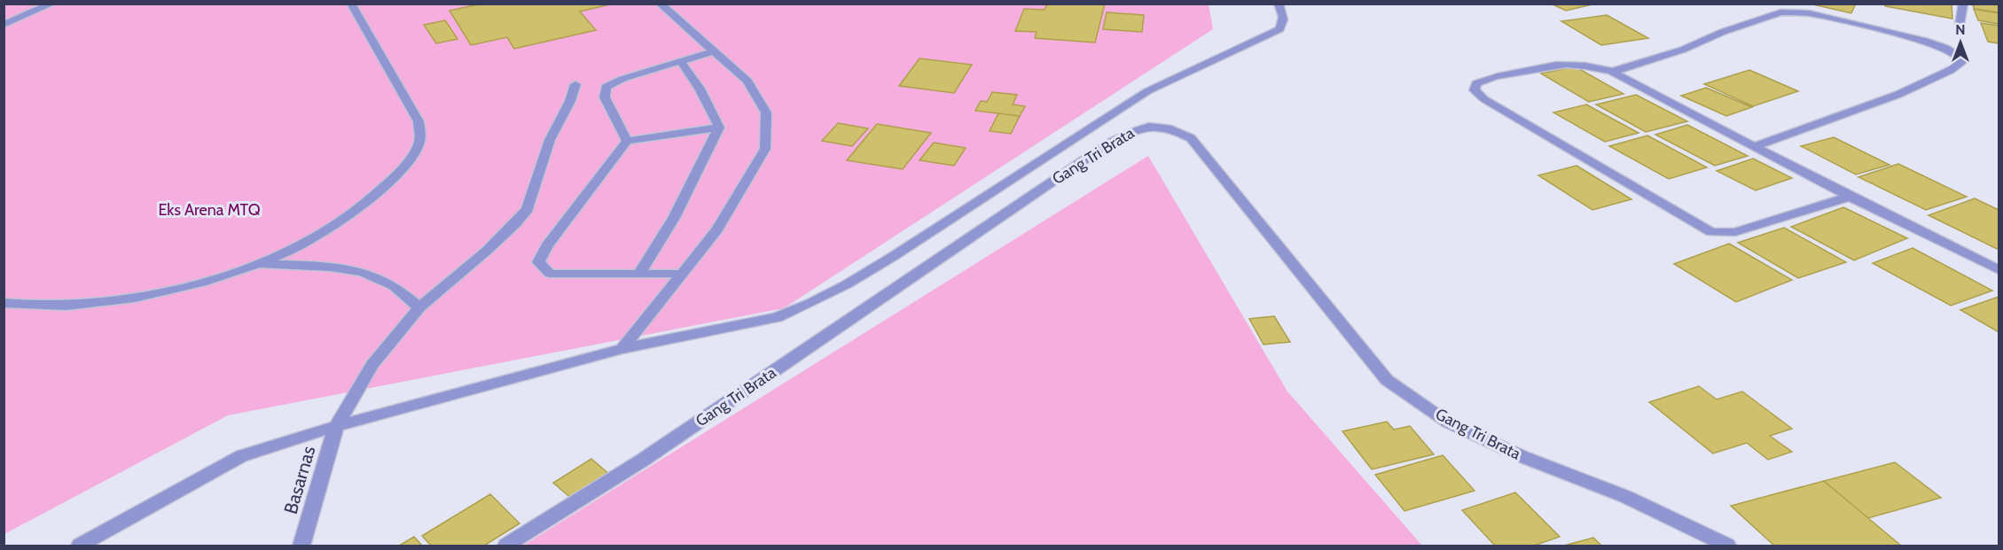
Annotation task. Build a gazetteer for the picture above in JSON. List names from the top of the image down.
{
  "streets": {
    "street": ["Gang Tri Brata", "Basarnas"]
  },
  "parks": ["Eks Arena MTQ"],
  "north": "top"
}
